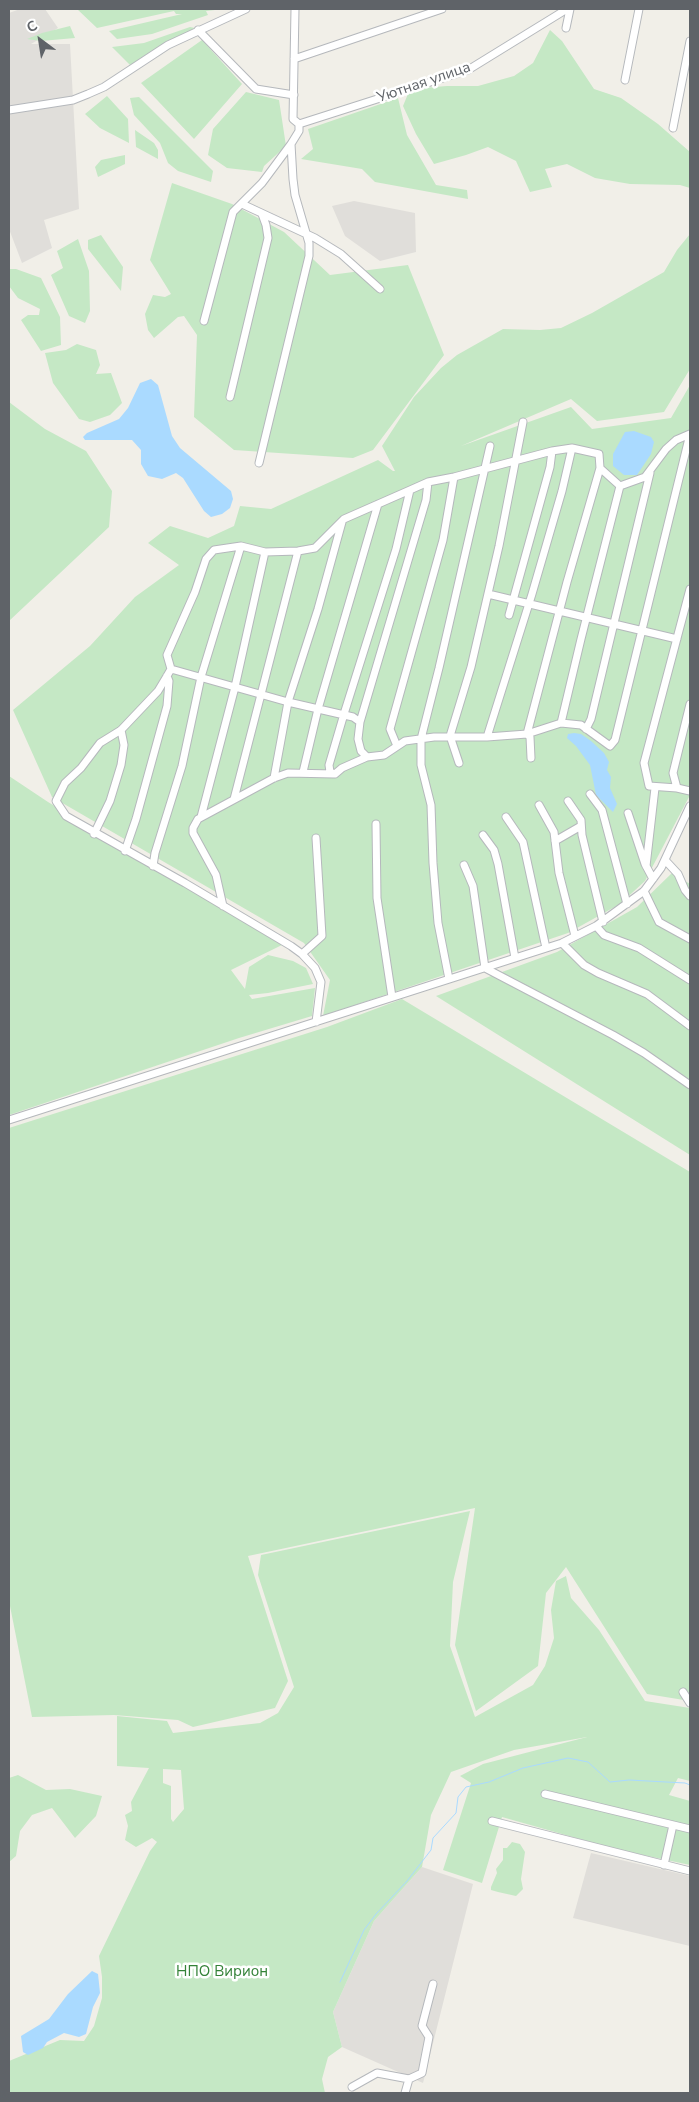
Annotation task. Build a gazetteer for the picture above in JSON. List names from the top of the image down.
{
  "streets": {
    "street": ["Уютная улица"]
  },
  "parks": ["НПО Вирион"],
  "north": "top left"
}
